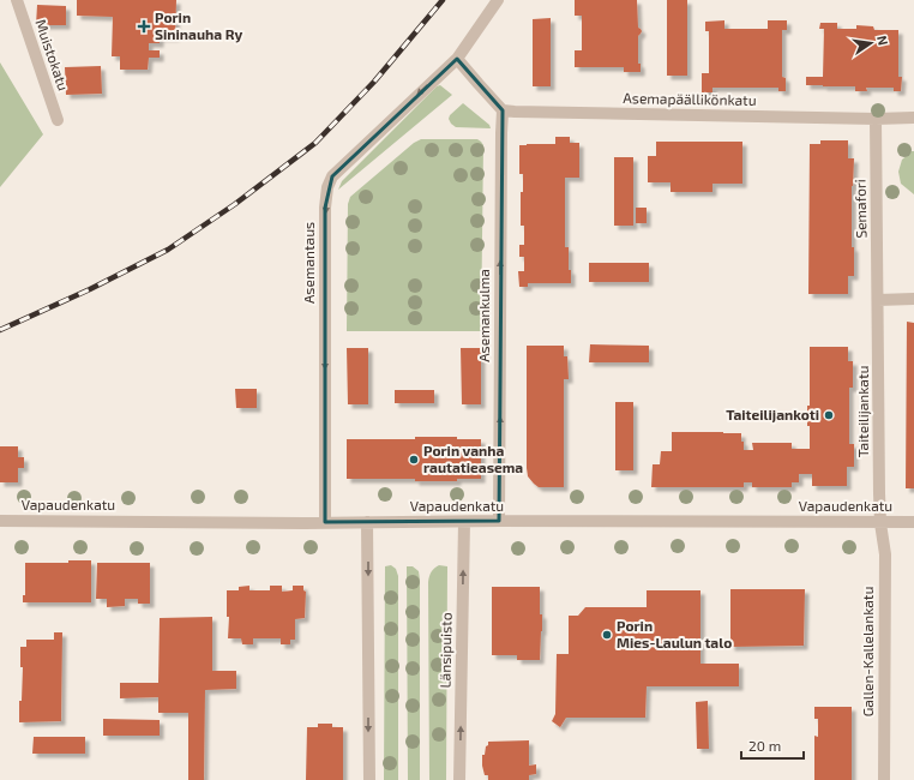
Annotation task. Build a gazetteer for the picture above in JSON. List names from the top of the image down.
{
  "streets": {
    "street": [
      "Muistokatu",
      "Asemapäällikönkatu",
      "Semafori",
      "Asemantaus",
      "Asemankulma",
      "Taiteilijankatu",
      "Vapaudenkatu",
      "Länsipuisto",
      "Gallen-Kallelankatu"
    ]
  },
  "crossings": [
    ["Asemapäällikönkatu", "Semafori"],
    ["Asemapäällikönkatu", "Asemankulma"],
    ["Semafori", "Taiteilijankatu"],
    ["Asemantaus", "Vapaudenkatu"],
    ["Asemankulma", "Vapaudenkatu"],
    ["Taiteilijankatu", "Vapaudenkatu"],
    ["Taiteilijankatu", "Gallen-Kallelankatu"],
    ["Vapaudenkatu", "Länsipuisto"],
    ["Vapaudenkatu", "Gallen-Kallelankatu"]
  ],
  "one_way": ["Asemantaus", "Asemankulma"],
  "places": {
    "health": ["Porin Sininauha Ry"],
    "other": ["Taiteilijankoti", "Porin vanha rautatieasema", "Porin Mies-Laulun talo"]
  },
  "scale_bar": "20 m",
  "north": "right"
}
